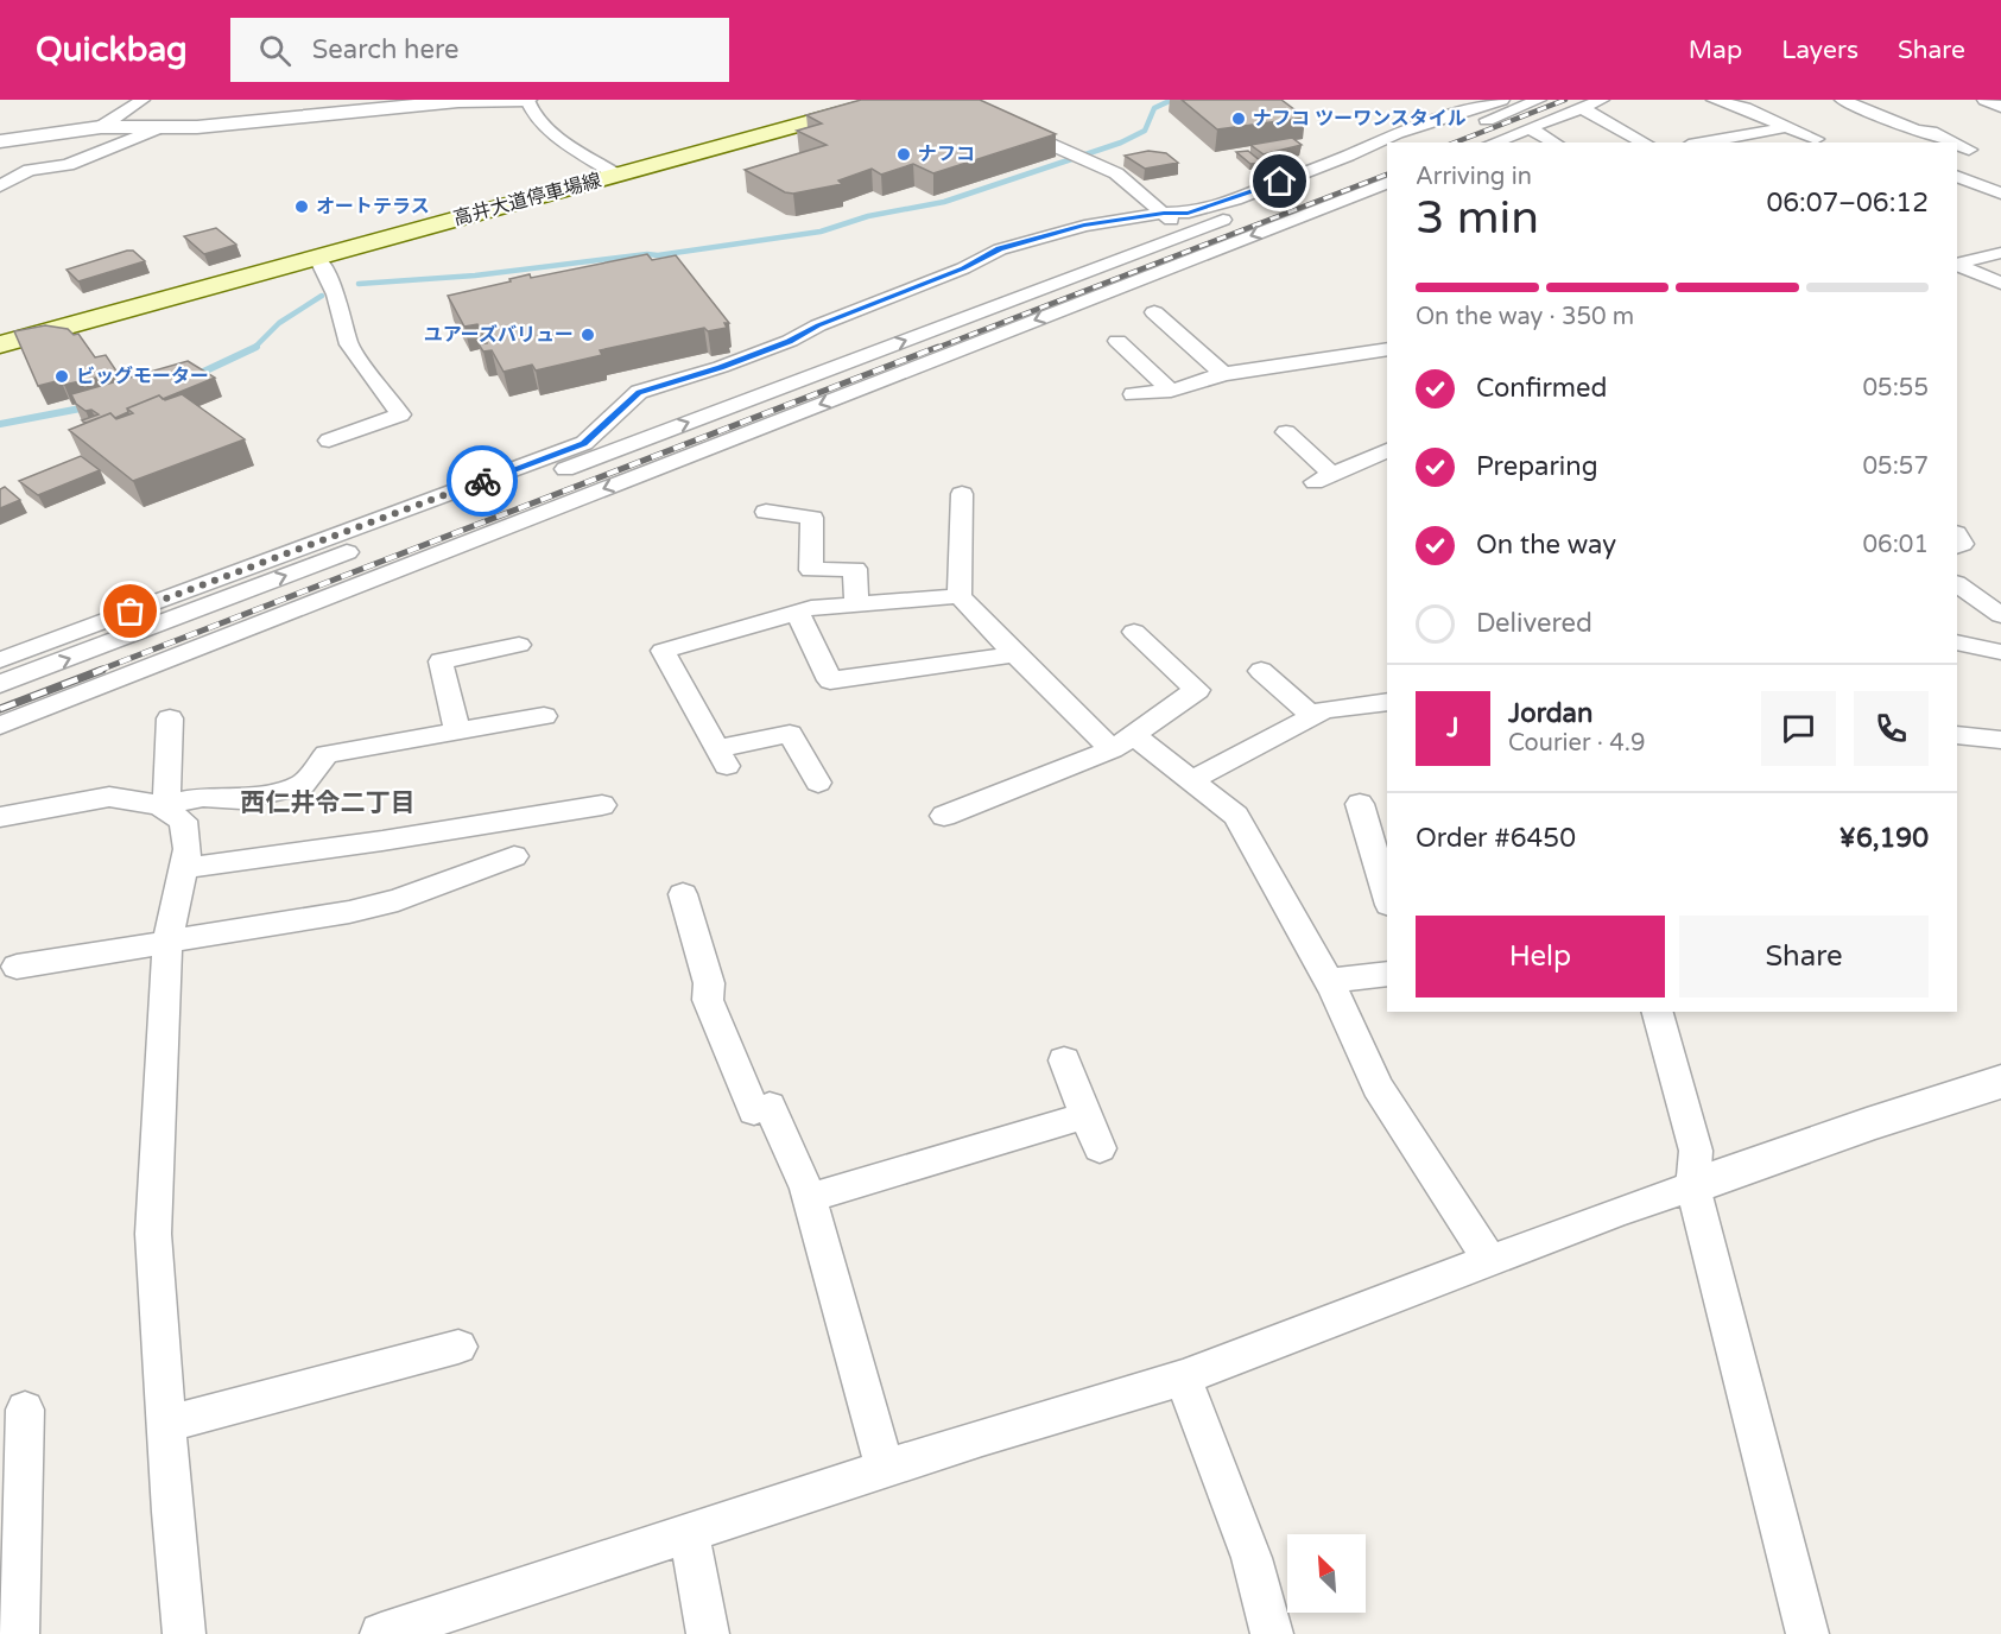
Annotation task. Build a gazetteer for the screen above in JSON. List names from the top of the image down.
{
  "streets": {
    "main road": ["高井大道停車場線"]
  },
  "districts": ["西仁井令二丁目"],
  "places": [
    "ナフコ ツーワンスタイル",
    "ナフコ",
    "オートテラス",
    "ユアーズバリュー",
    "ビッグモーター"
  ],
  "north": "top left",
  "page": {
    "header": "Quickbag",
    "search": "Search here",
    "nav": ["Map", "Layers", "Share"],
    "heading": ["3 min", "Arriving in", "06:07–06:12"],
    "panel": [
      "Jordan",
      "Courier · 4.9",
      "Order #6450",
      "¥6,190"
    ],
    "bar": "On the way · 350 m",
    "list": [
      ["Confirmed", "05:55"],
      ["Preparing", "05:57"],
      ["On the way", "06:01"],
      "Delivered"
    ],
    "round": "J",
    "buttons": ["Help", "Share"]
  }
}
